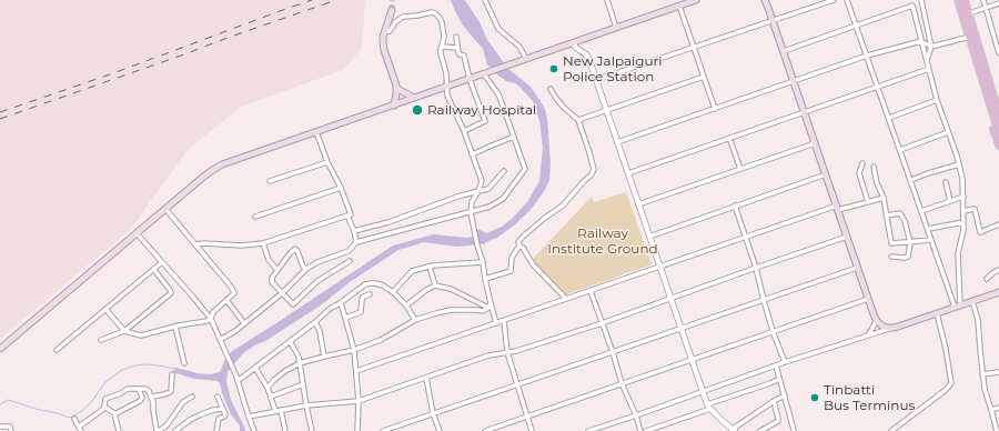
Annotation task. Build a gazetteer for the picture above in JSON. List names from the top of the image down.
{
  "parks": ["Railway Institute Ground"],
  "places": ["New Jalpaiguri Police Station", "Railway Hospital", "Tinbatti Bus Terminus"]
}
